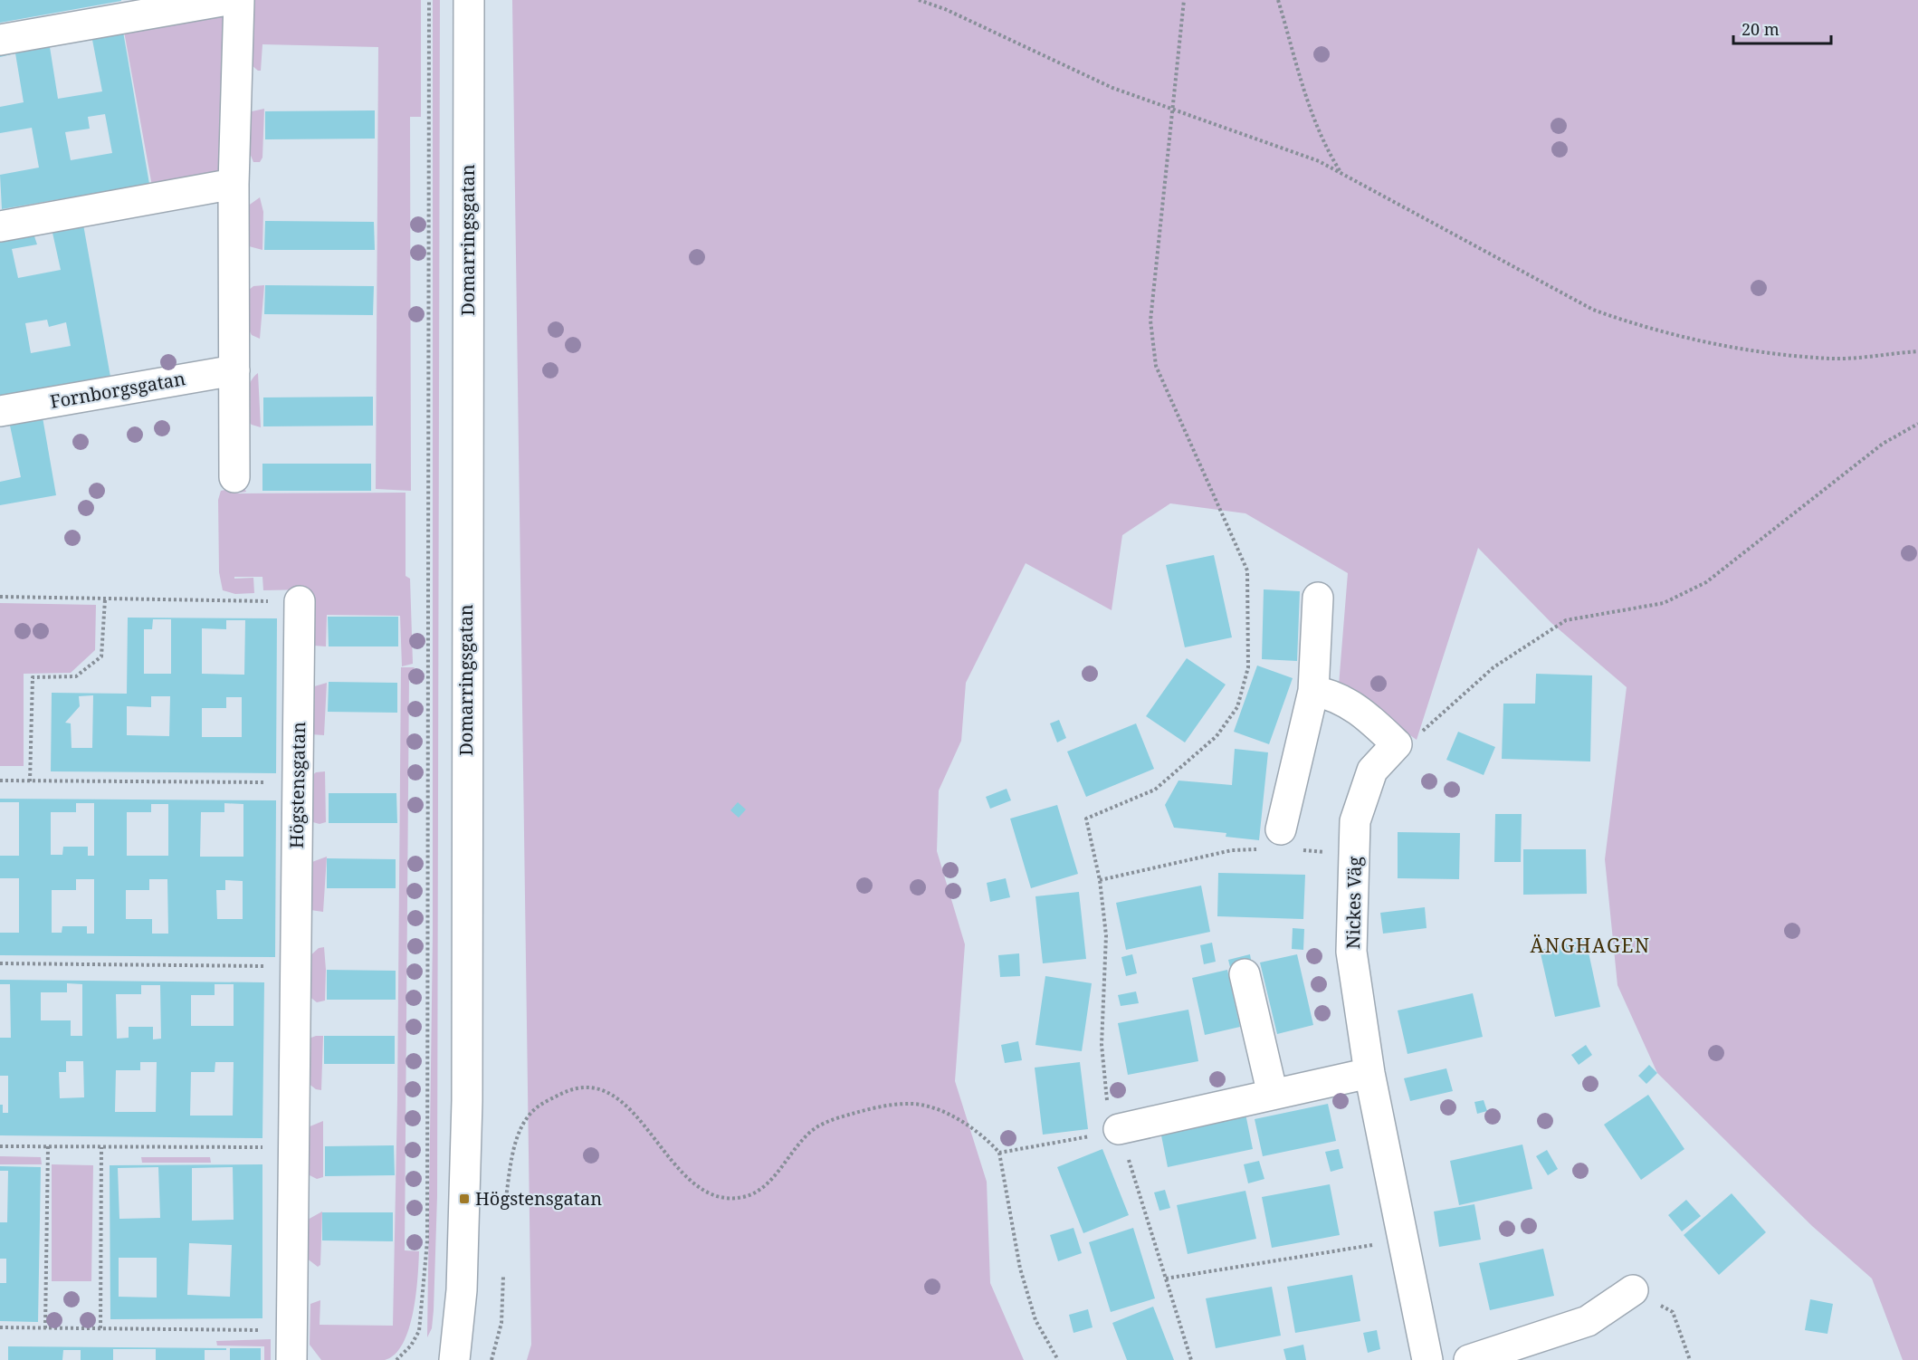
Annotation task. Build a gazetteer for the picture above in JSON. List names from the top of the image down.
{
  "streets": {
    "street": [
      "Domarringsgatan",
      "Fornborgsgatan",
      "Högstensgatan",
      "Nickes Väg"
    ]
  },
  "districts": ["ÄNGHAGEN"],
  "places": {
    "transit": ["Högstensgatan"]
  },
  "scale_bar": "20 m"
}
